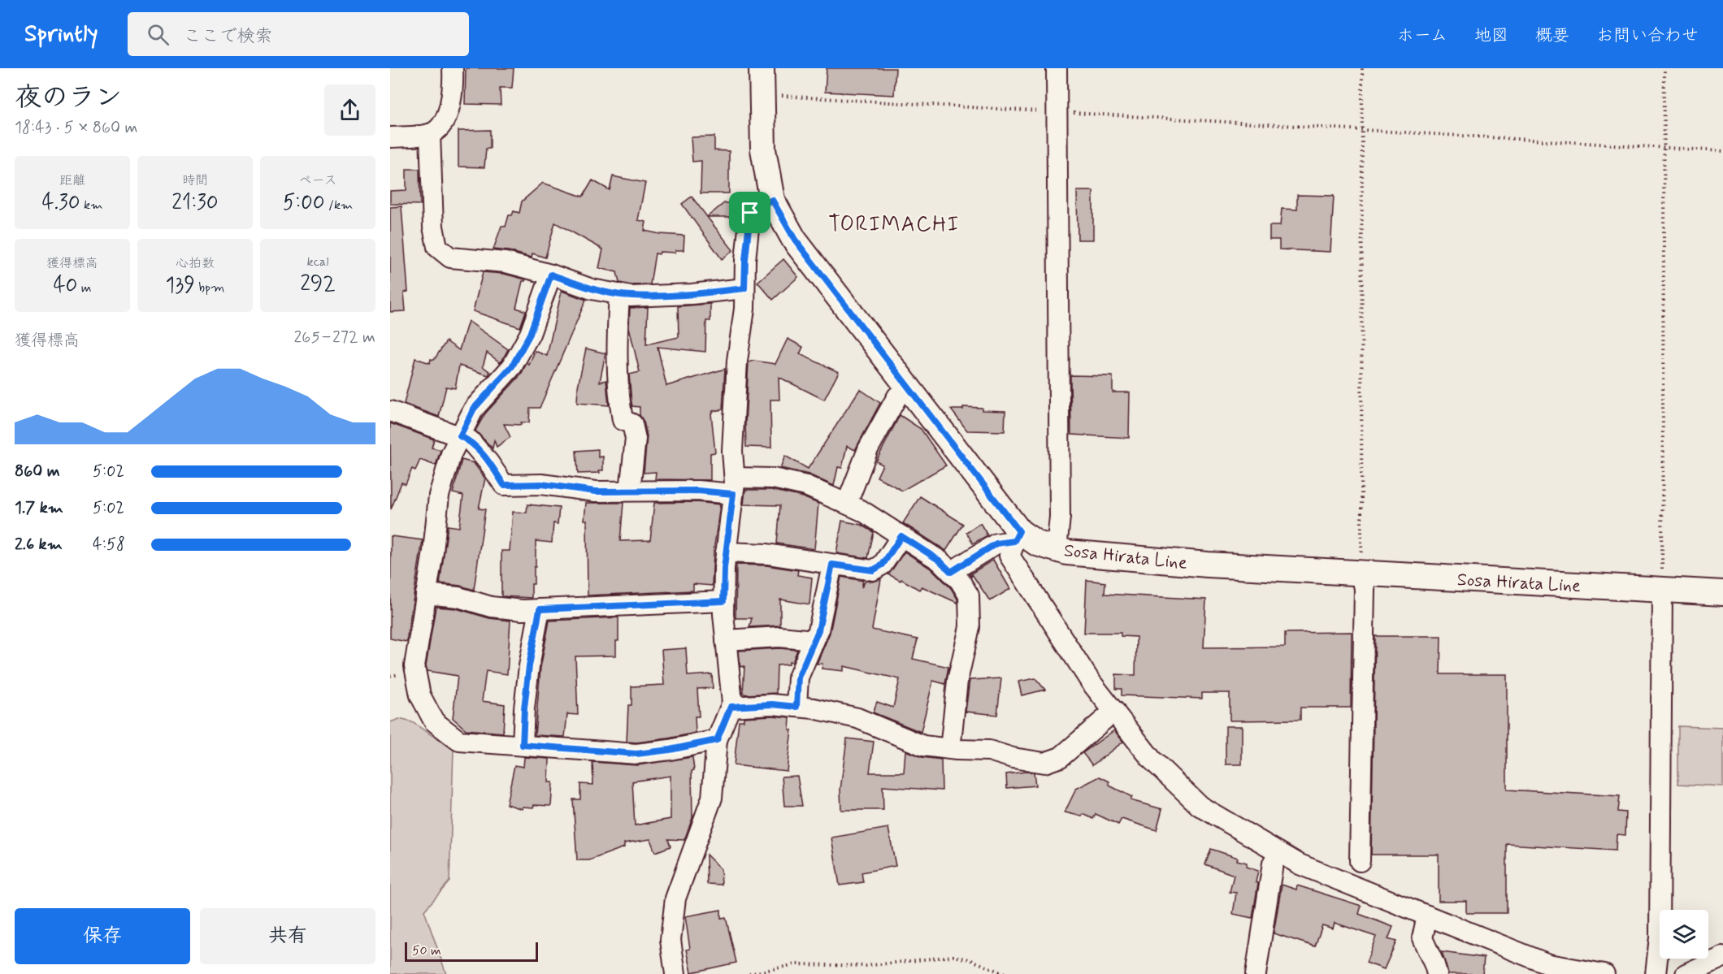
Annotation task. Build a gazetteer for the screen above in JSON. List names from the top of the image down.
{
  "streets": {
    "main road": ["Sosa Hirata Line"]
  },
  "districts": ["TORIMACHI"],
  "scale_bar": "50 m",
  "page": {
    "header": "Sprintly",
    "search": "ここで検索",
    "nav": [
      "ホーム",
      "地図",
      "概要",
      "お問い合わせ"
    ],
    "heading": ["夜のラン", "18:43 · 5 × 860 m"],
    "stats": [
      ["距離", "4.30 km"],
      ["時間", "21:30"],
      ["ペース", "5:00 /km"],
      ["獲得標高", "40 m"],
      ["心拍数", "139 bpm"],
      ["kcal", "292"]
    ],
    "chart": ["獲得標高", "265–272 m"],
    "list": [
      {
        "name": "860 m",
        "note": "5:02"
      },
      {
        "name": "1.7 km",
        "note": "5:02"
      },
      {
        "name": "2.6 km",
        "note": "4:58"
      }
    ],
    "buttons": ["保存", "共有"],
    "scale": "50 m"
  }
}
